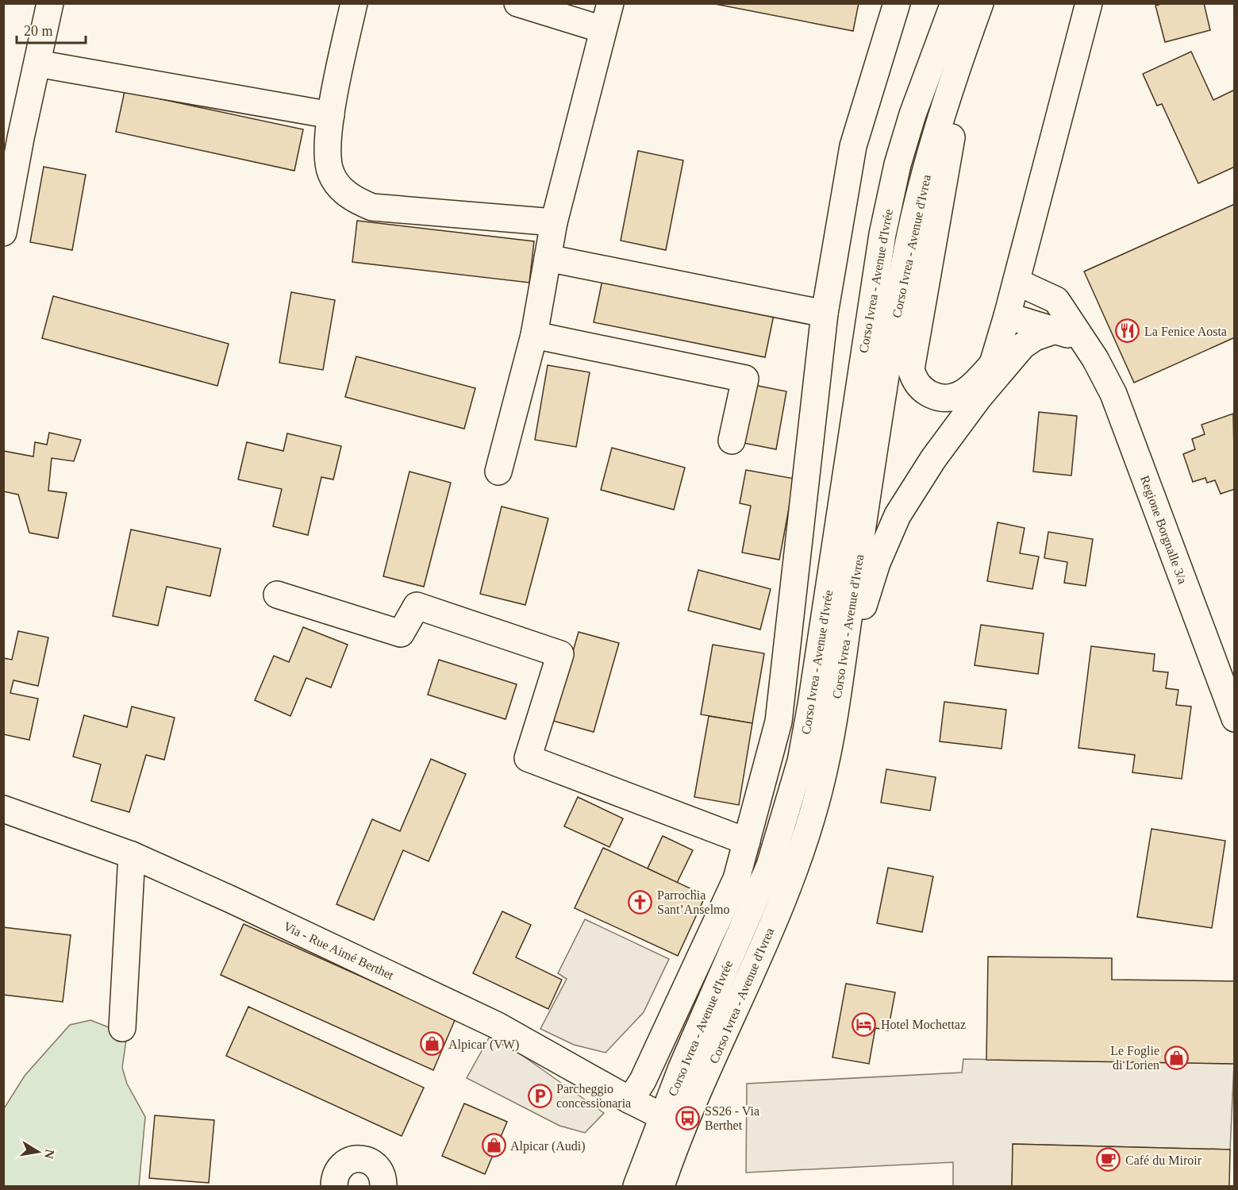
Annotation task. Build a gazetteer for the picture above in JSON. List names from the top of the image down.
{
  "streets": {
    "street": [
      "Corso Ivrea - Avenue d'Ivrea",
      "Corso Ivrea - Avenue d'Ivrée",
      "Regione Borgnalle 3/a",
      "Via - Rue Aimé Berthet"
    ]
  },
  "crossings": [
    ["Corso Ivrea - Avenue d'Ivrée", "Via - Rue Aimé Berthet"]
  ],
  "places": {
    "restaurant": ["La Fenice Aosta"],
    "church": ["Parrochia Sant’Anselmo"],
    "hotel": ["Hotel Mochettaz"],
    "shop": ["Alpicar (VW)", "Le Foglie di Lorien", "Alpicar (Audi)"],
    "parking": ["Parcheggio concessionaria"],
    "bus stop": ["SS26 - Via Berthet"],
    "cafe": ["Café du Miroir"]
  },
  "scale_bar": "20 m",
  "north": "right"
}
